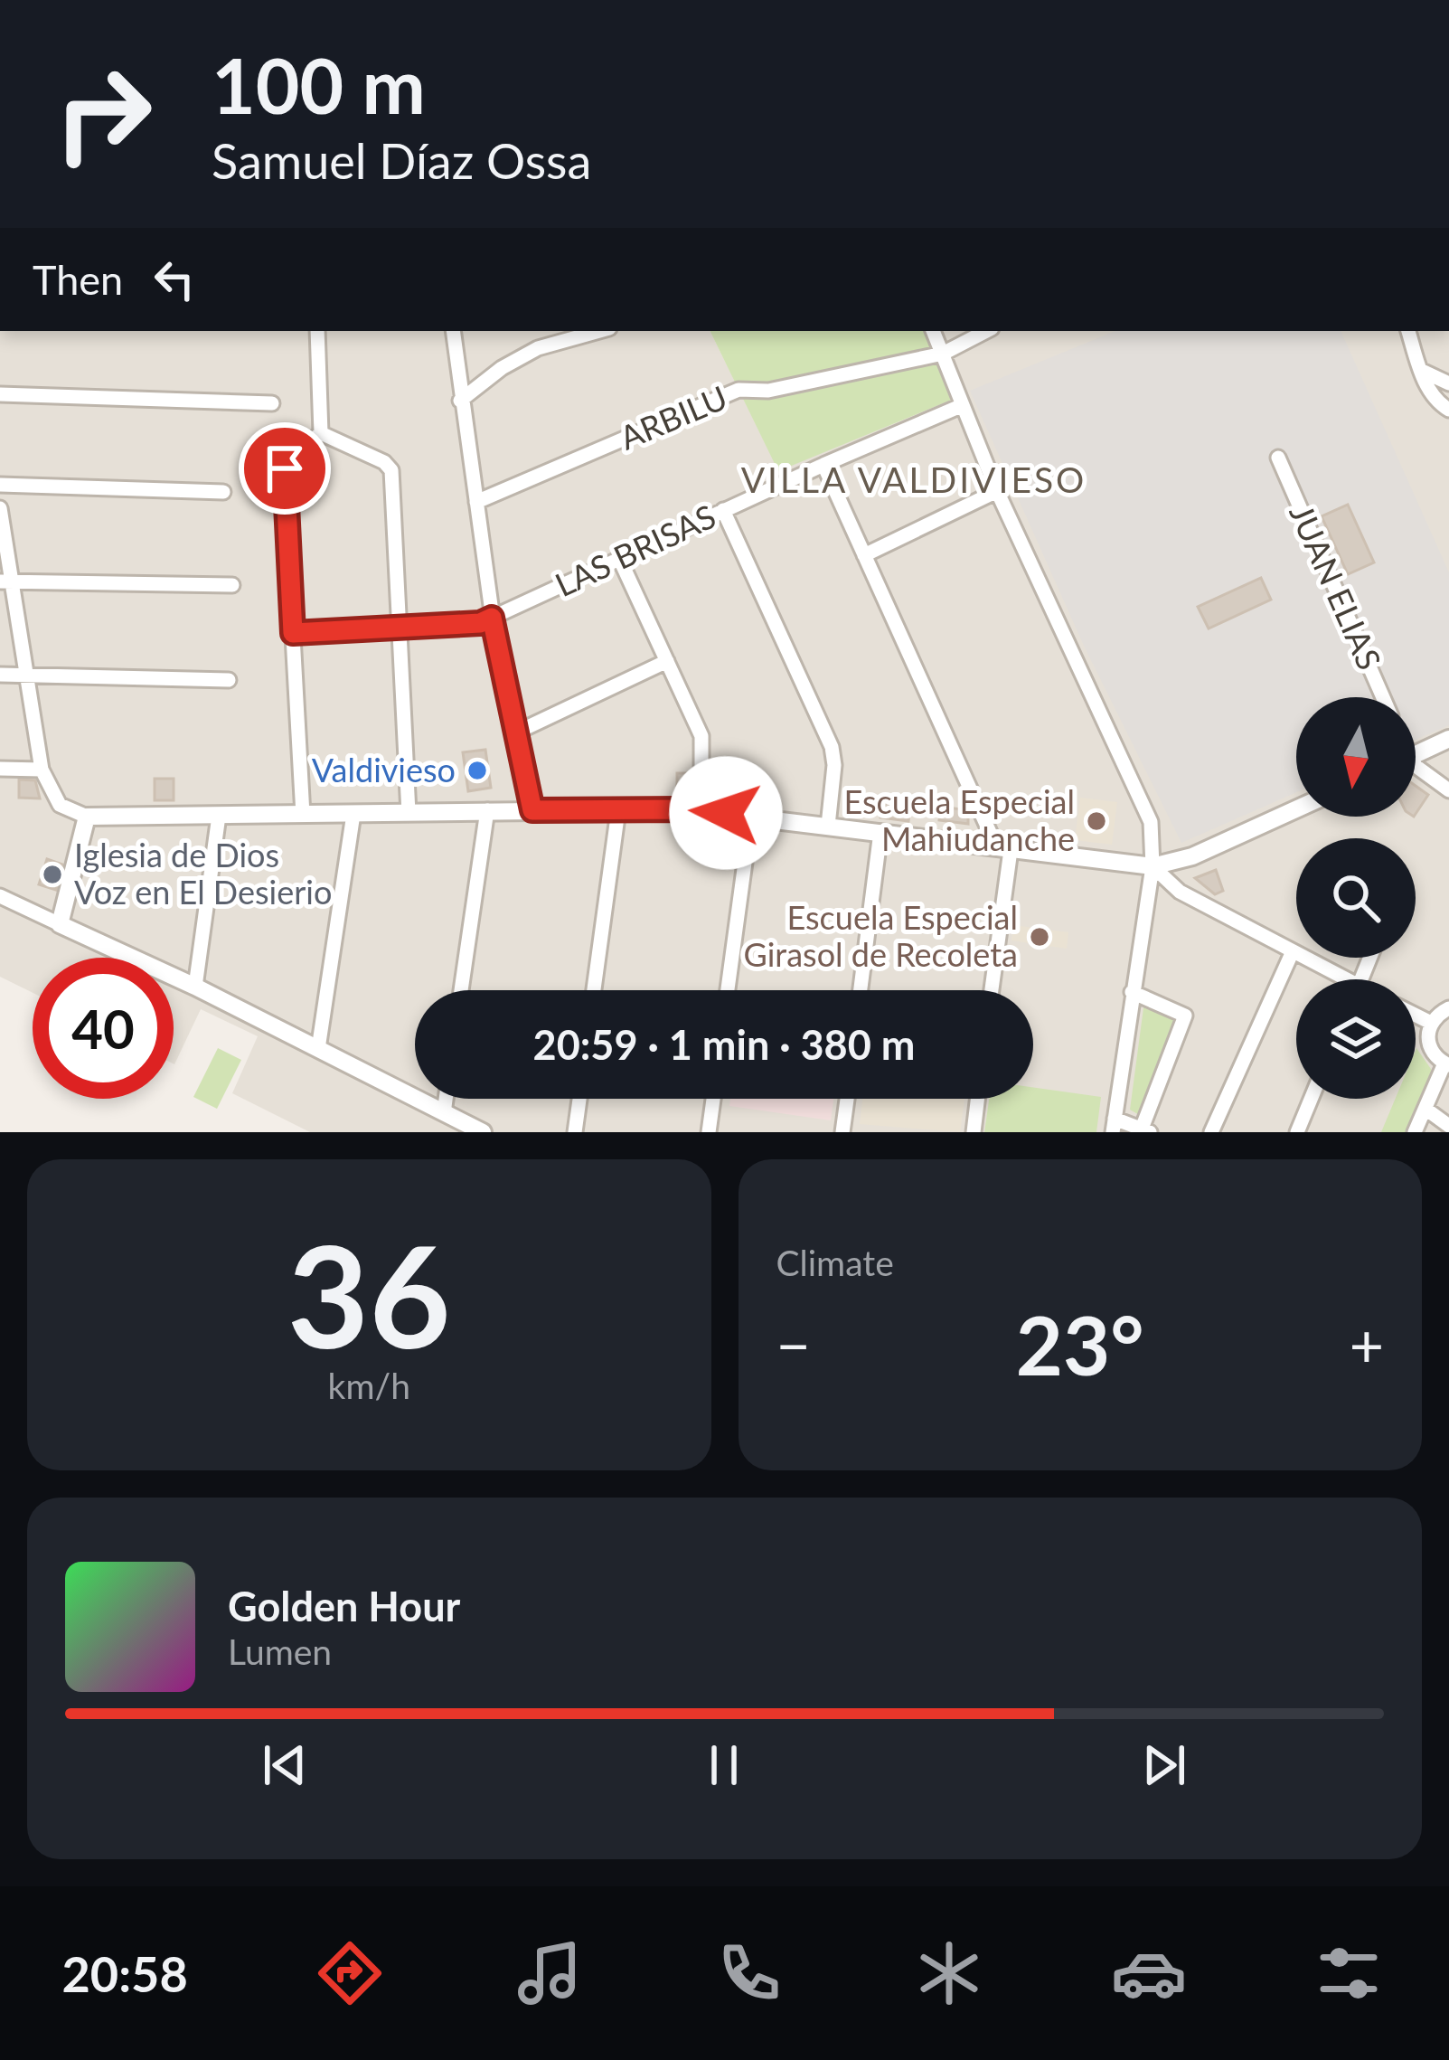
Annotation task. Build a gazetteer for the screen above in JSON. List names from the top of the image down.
{
  "streets": {
    "street": ["ARBILU", "LAS BRISAS", "JUAN ELIAS"]
  },
  "districts": ["VILLA VALDIVIESO"],
  "places": [
    "Valdivieso",
    "Escuela Especial Mahiudanche",
    "Iglesia de Dios Voz en El Desierio",
    "Escuela Especial Girasol de Recoleta"
  ],
  "north": "bottom",
  "page": {
    "turn": ["100 m", "Samuel Díaz Ossa"],
    "then": "Then",
    "limit": "40",
    "trip": "20:59 · 1 min · 380 m",
    "tile": [
      ["36", "km/h"],
      "Climate"
    ],
    "heat": ["−", "23°", "+"],
    "song": ["Golden Hour", "Lumen"],
    "tabs": "20:58"
  }
}
